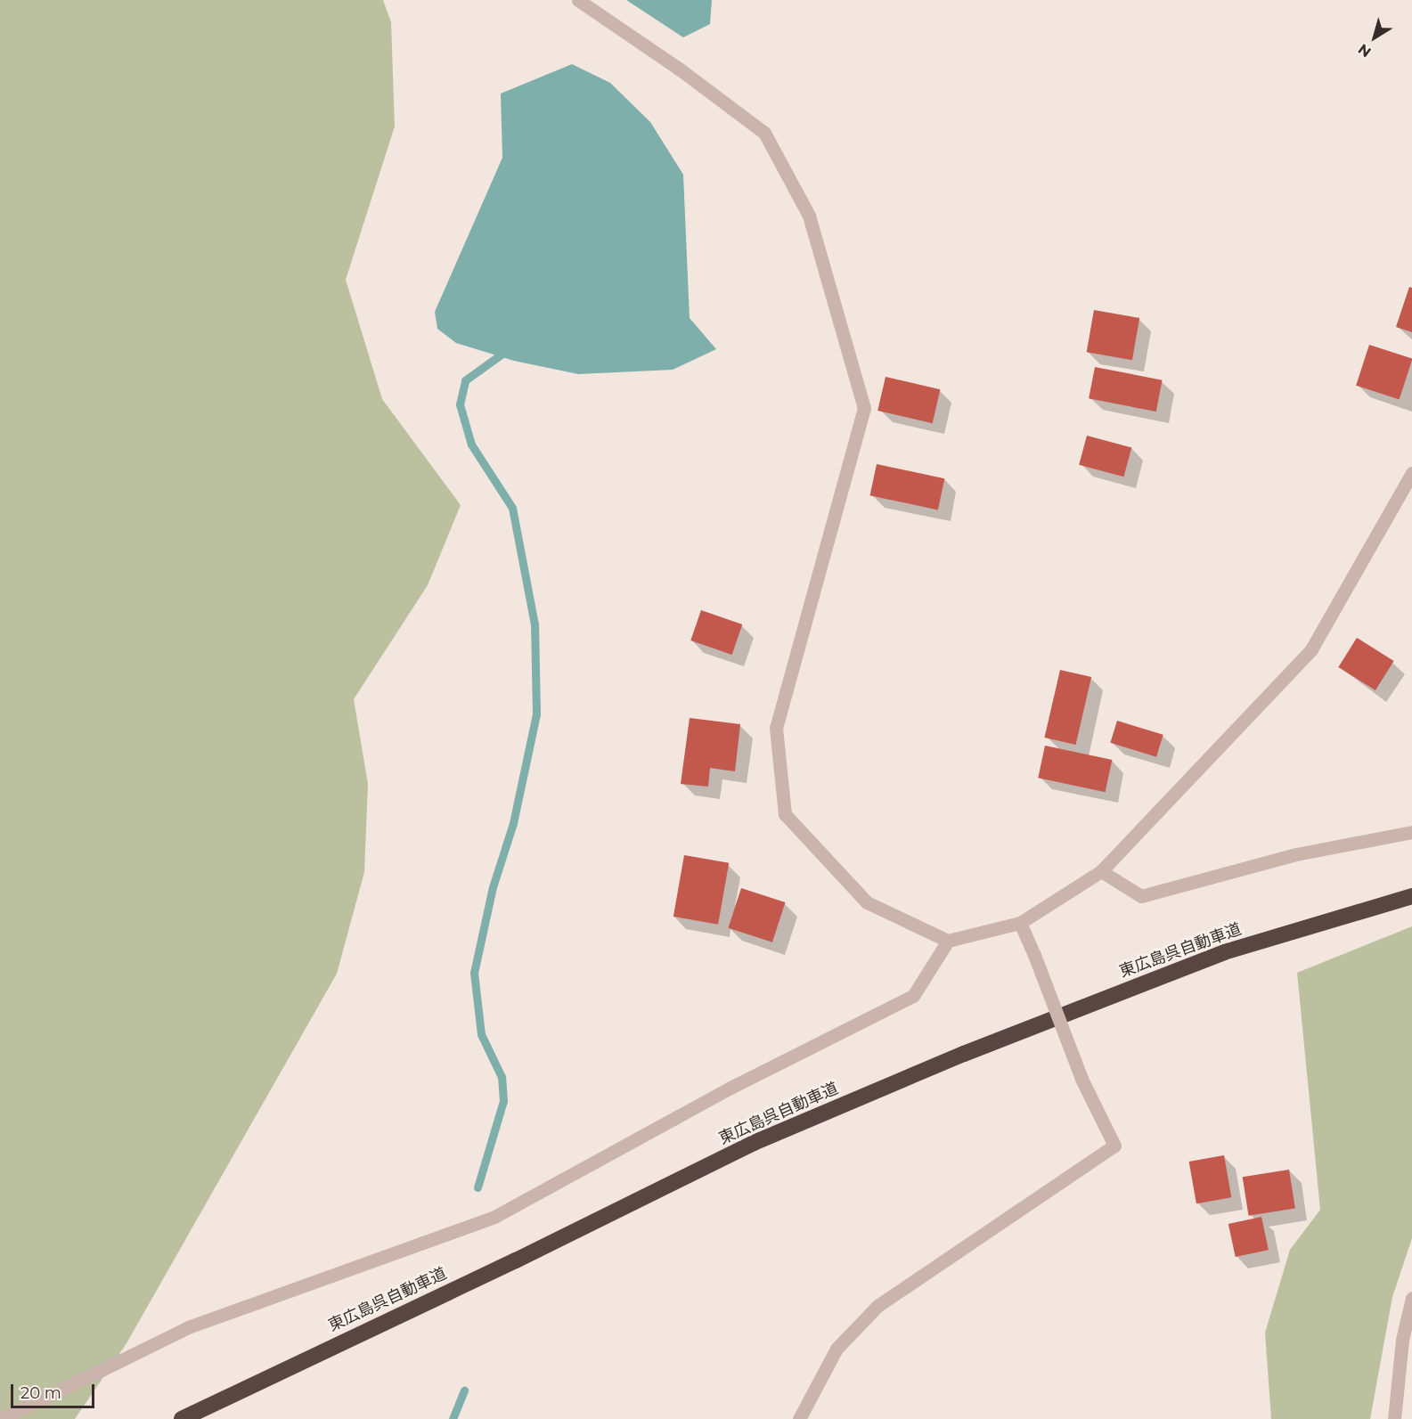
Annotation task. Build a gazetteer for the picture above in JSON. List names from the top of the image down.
{
  "streets": {
    "highway": ["東広島呉自動車道"]
  },
  "scale_bar": "20 m",
  "north": "bottom left"
}
